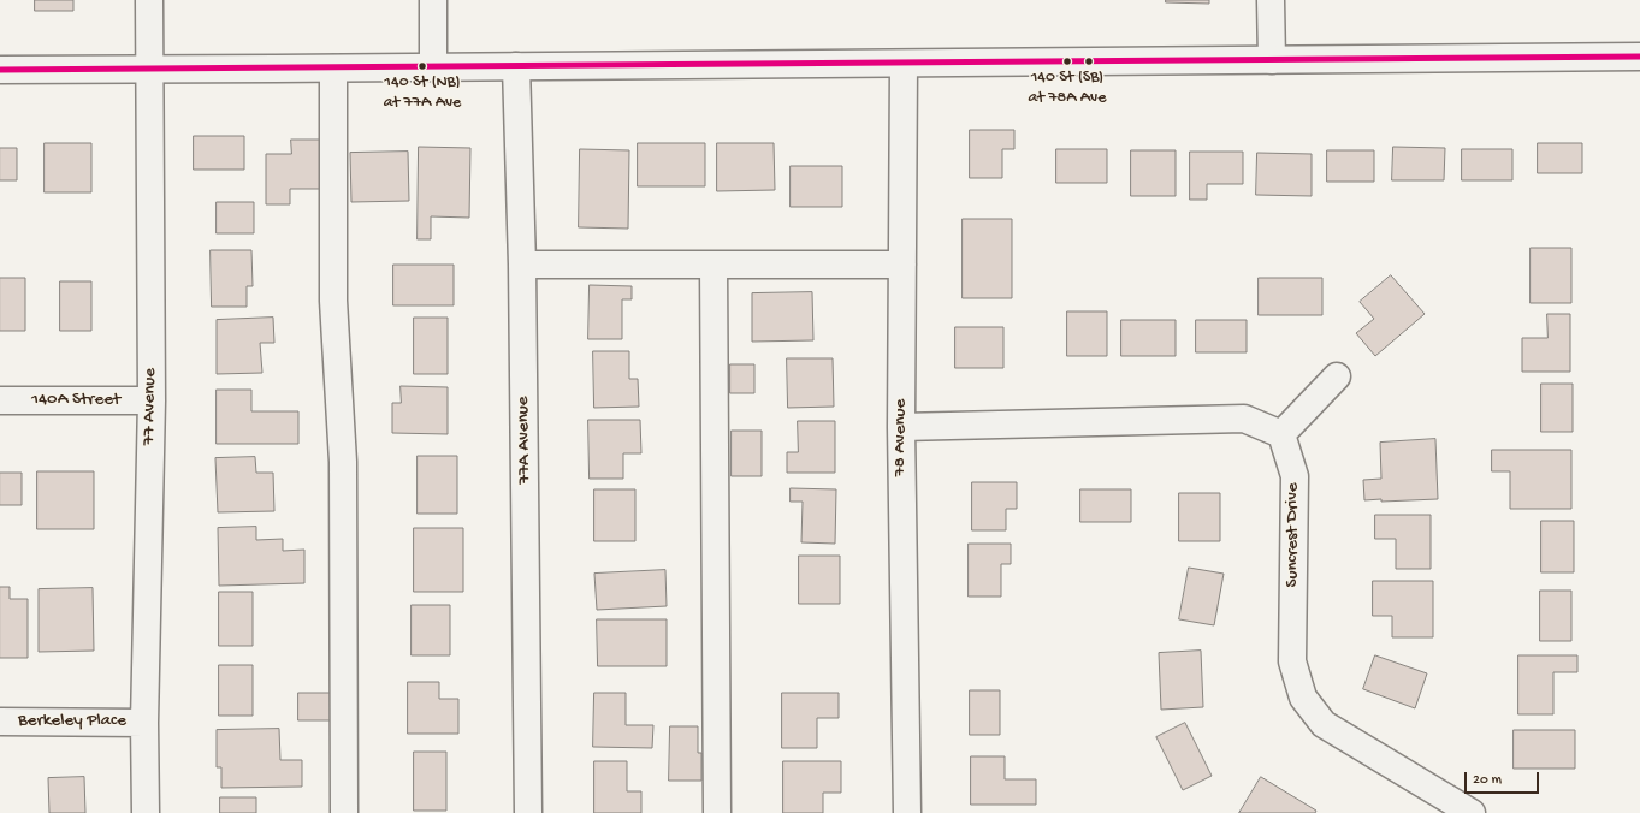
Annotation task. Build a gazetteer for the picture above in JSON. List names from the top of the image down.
{
  "streets": {
    "street": [
      "140A Street",
      "77 Avenue",
      "78 Avenue",
      "77A Avenue",
      "Suncrest Drive",
      "Berkeley Place"
    ]
  },
  "crossings": [
    ["140A Street", "77 Avenue"],
    ["77 Avenue", "Berkeley Place"]
  ],
  "places": ["140 St (SB) at 78A Ave", "140 St (NB) at 77A Ave"],
  "scale_bar": "20 m"
}
